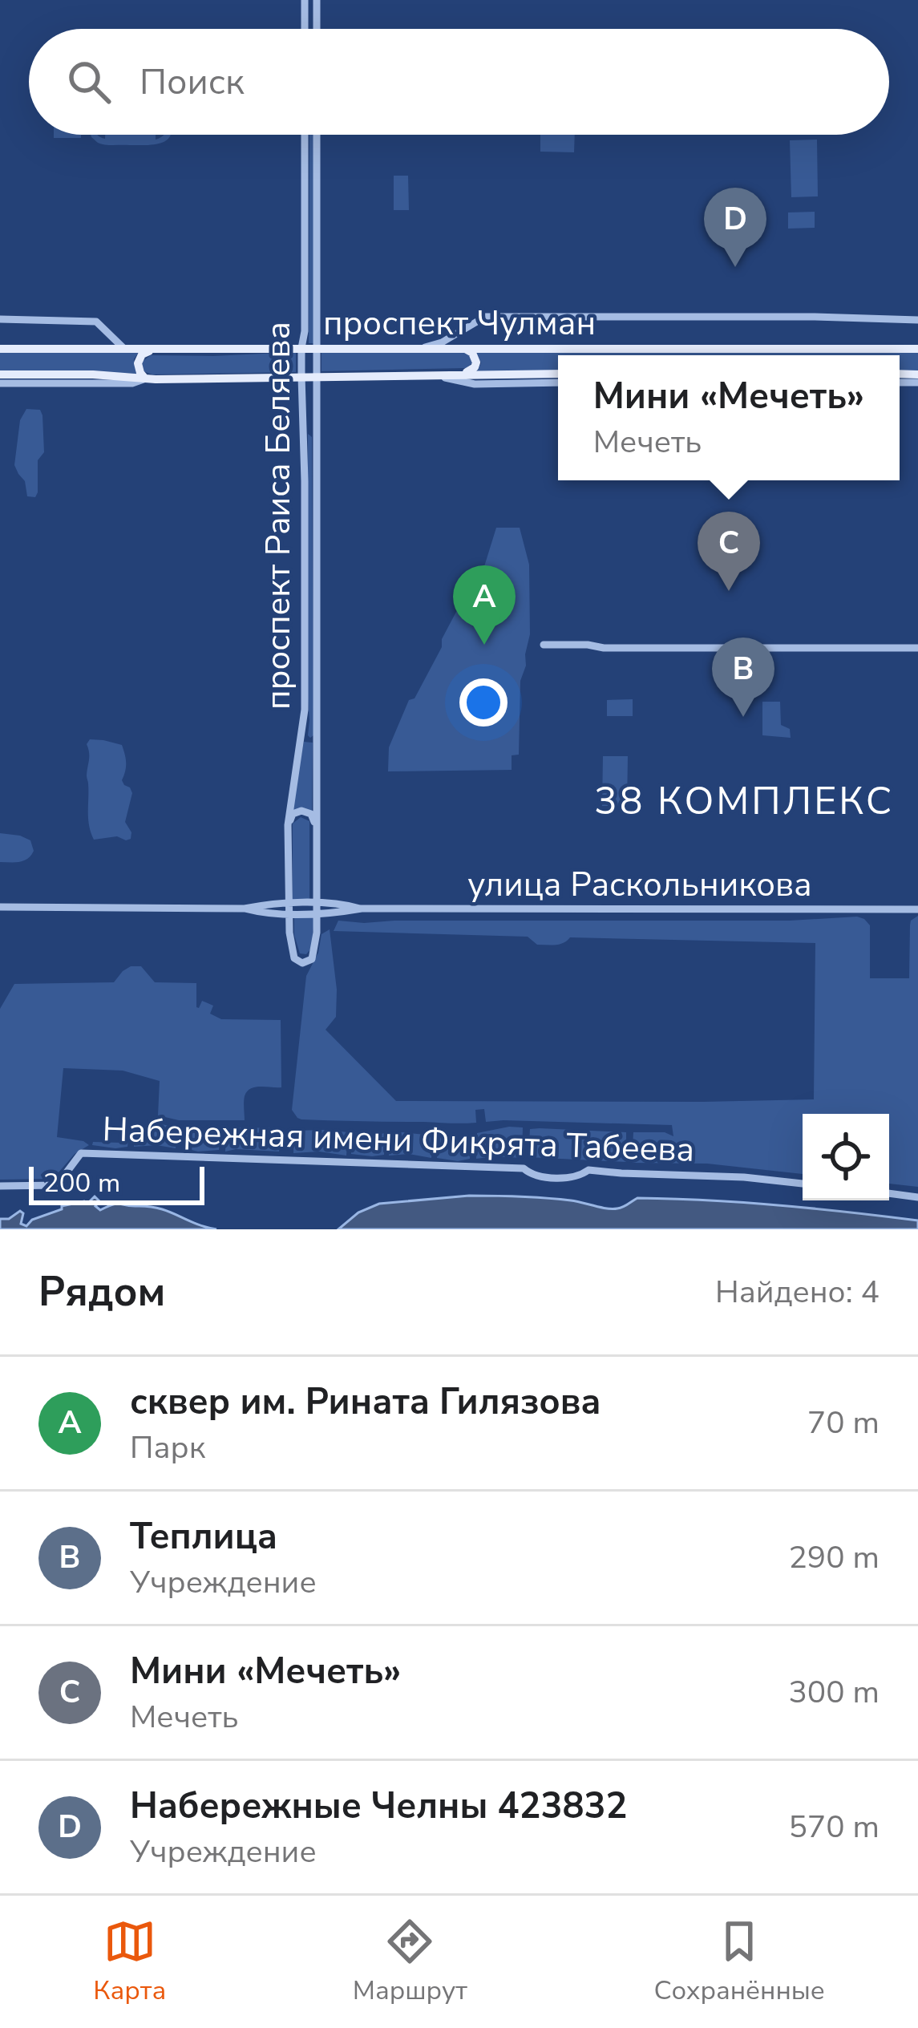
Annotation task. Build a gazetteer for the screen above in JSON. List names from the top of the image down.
{
  "streets": {
    "main road": ["проспект Чулман"],
    "street": ["проспект Раиса Беляева", "улица Раскольникова", "Набережная имени Фикрята Табеева"]
  },
  "crossings": [
    ["проспект Чулман", "проспект Раиса Беляева"],
    ["проспект Раиса Беляева", "улица Раскольникова"]
  ],
  "districts": ["38 КОМПЛЕКС"],
  "scale_bar": "200 m",
  "page": {
    "search": "Поиск",
    "pins": [
      "D",
      "C",
      "A",
      "B"
    ],
    "popup": ["Мини «Мечеть»", "Мечеть"],
    "scale": "200 m",
    "heading": ["Рядом", "Найдено: 4"],
    "list": [
      {
        "mark": "A",
        "name": "сквер им. Рината Гилязова",
        "note": "Парк",
        "value": "70 m"
      },
      {
        "mark": "B",
        "name": "Теплица",
        "note": "Учреждение",
        "value": "290 m"
      },
      {
        "mark": "C",
        "name": "Мини «Мечеть»",
        "note": "Мечеть",
        "value": "300 m"
      },
      {
        "mark": "D",
        "name": "Набережные Челны 423832",
        "note": "Учреждение",
        "value": "570 m"
      }
    ],
    "nav": ["Карта", "Маршрут", "Сохранённые"]
  }
}
